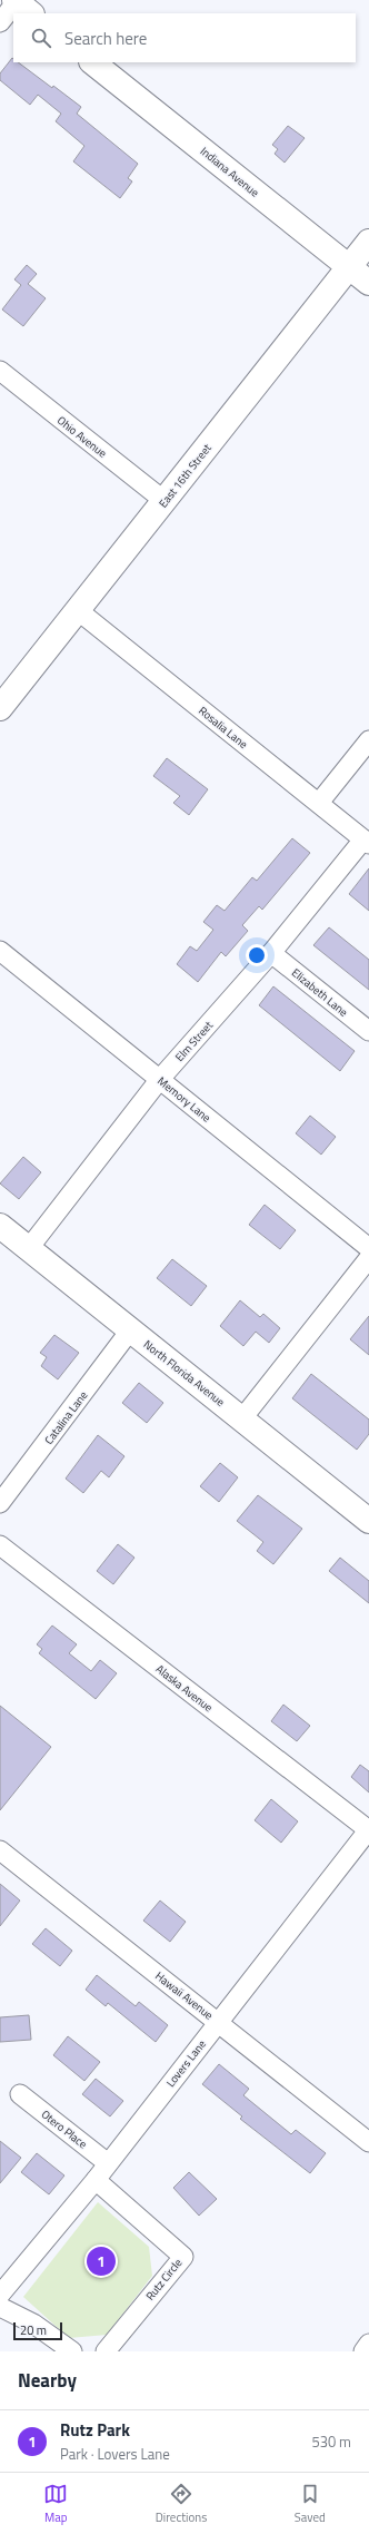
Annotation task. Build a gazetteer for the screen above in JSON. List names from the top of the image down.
{
  "streets": {
    "street": [
      "Indiana Avenue",
      "Ohio Avenue",
      "East 16th Street",
      "Rosalia Lane",
      "Elizabeth Lane",
      "Elm Street",
      "Memory Lane",
      "North Florida Avenue",
      "Catalina Lane",
      "Alaska Avenue",
      "Hawaii Avenue",
      "Lovers Lane",
      "Otero Place",
      "Rutz Circle"
    ]
  },
  "crossings": [
    ["Indiana Avenue", "East 16th Street"],
    ["Ohio Avenue", "East 16th Street"],
    ["East 16th Street", "Rosalia Lane"],
    ["Rosalia Lane", "Elm Street"],
    ["Elizabeth Lane", "Elm Street"],
    ["Elm Street", "Memory Lane"],
    ["Elm Street", "North Florida Avenue"],
    ["North Florida Avenue", "Catalina Lane"],
    ["Alaska Avenue", "Lovers Lane"],
    ["Hawaii Avenue", "Lovers Lane"],
    ["Lovers Lane", "Otero Place"],
    ["Lovers Lane", "Rutz Circle"]
  ],
  "scale_bar": "20 m",
  "page": {
    "search": "Search here",
    "pins": "1",
    "scale": "20 m",
    "heading": "Nearby",
    "list": [
      {
        "mark": "1",
        "name": "Rutz Park",
        "note": "Park · Lovers Lane",
        "value": "530 m"
      }
    ],
    "nav": ["Map", "Directions", "Saved"]
  }
}
